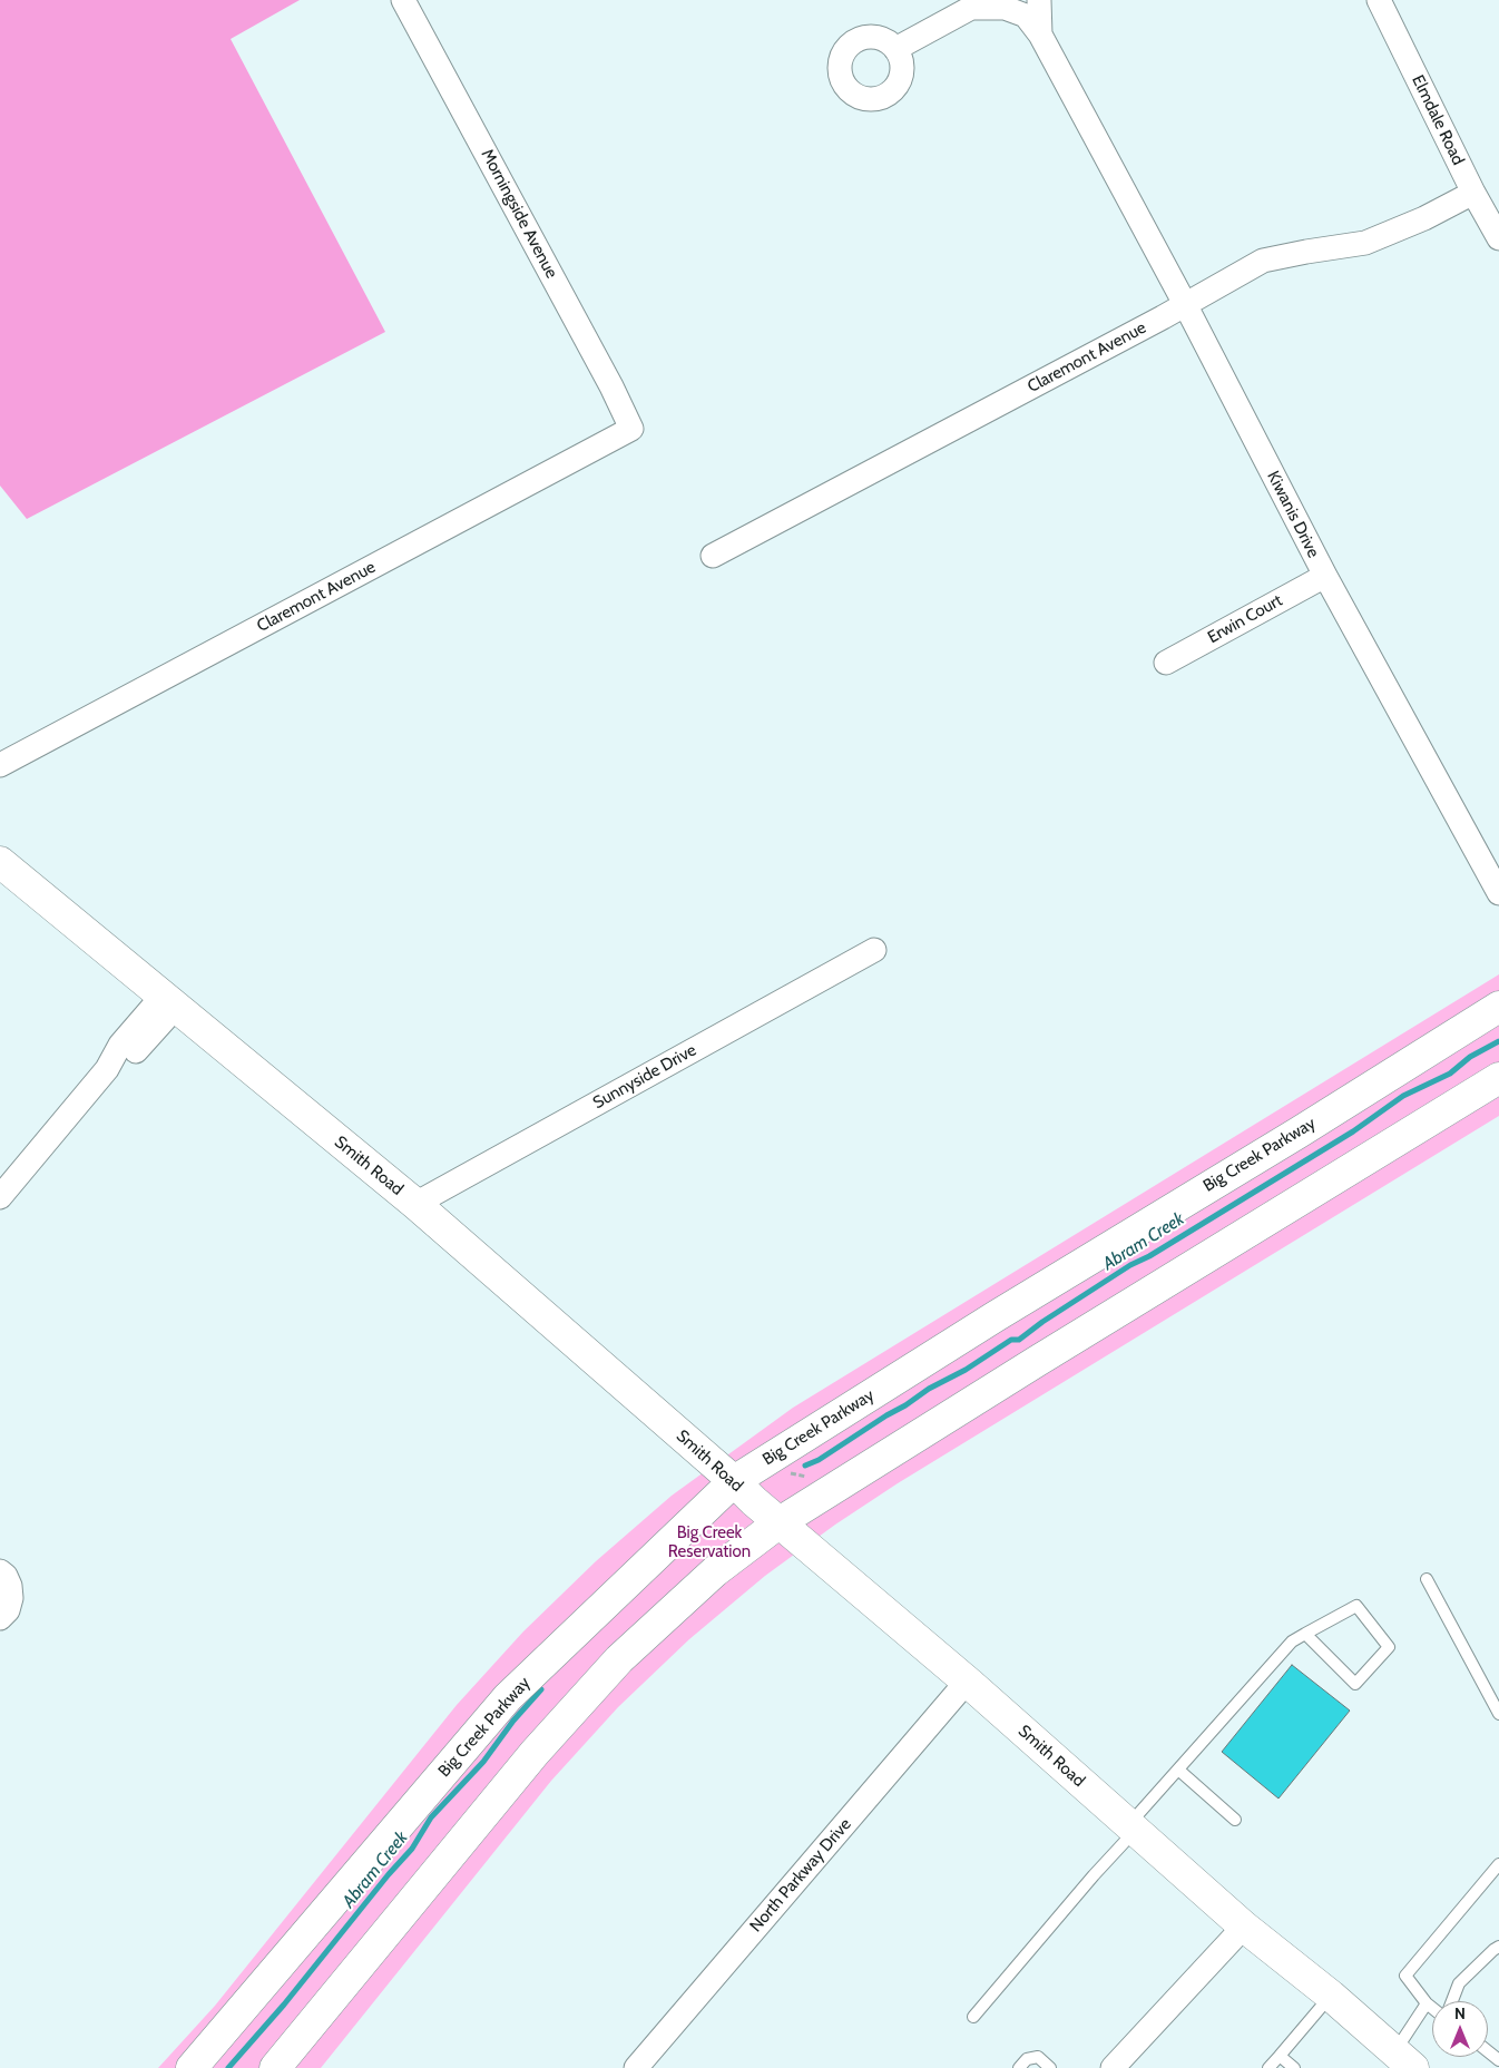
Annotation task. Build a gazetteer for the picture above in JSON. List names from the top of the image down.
{
  "streets": {
    "street": [
      "Elmdale Road",
      "Morningside Avenue",
      "Claremont Avenue",
      "Kiwanis Drive",
      "Erwin Court",
      "Sunnyside Drive",
      "Big Creek Parkway",
      "Smith Road",
      "North Parkway Drive"
    ]
  },
  "crossings": [
    ["Elmdale Road", "Claremont Avenue"],
    ["Morningside Avenue", "Claremont Avenue"],
    ["Claremont Avenue", "Kiwanis Drive"],
    ["Kiwanis Drive", "Erwin Court"],
    ["Sunnyside Drive", "Smith Road"],
    ["Big Creek Parkway", "Smith Road"],
    ["Smith Road", "North Parkway Drive"]
  ],
  "water": ["Abram Creek"],
  "parks": ["Big Creek Reservation"],
  "north": "top"
}
